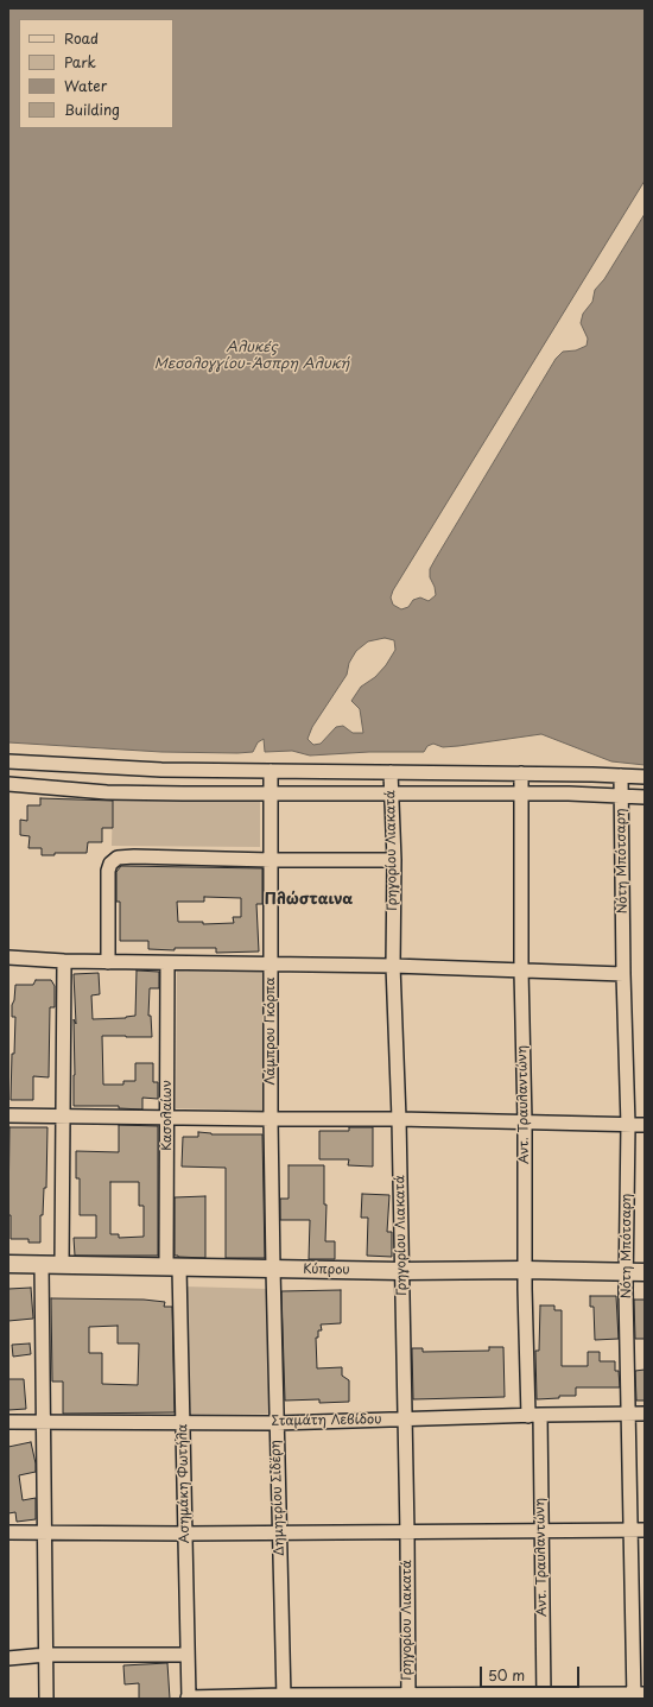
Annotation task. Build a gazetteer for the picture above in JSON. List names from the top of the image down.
{
  "streets": {
    "main road": ["Κύπρου"],
    "street": [
      "Γρηγορίου Λιακατά",
      "Νότη Μπότσαρη",
      "Λάμπρου Γκόρπα",
      "Αντ. Τραυλαντώνη",
      "Κασολαίων",
      "Σταμάτη Λεβίδου",
      "Ασημάκη Φωτήλα",
      "Δημητρίου Σιδέρη"
    ]
  },
  "crossings": [
    ["Γρηγορίου Λιακατά", "Κύπρου"],
    ["Γρηγορίου Λιακατά", "Σταμάτη Λεβίδου"],
    ["Νότη Μπότσαρη", "Κύπρου"],
    ["Νότη Μπότσαρη", "Σταμάτη Λεβίδου"],
    ["Λάμπρου Γκόρπα", "Κύπρου"],
    ["Λάμπρου Γκόρπα", "Δημητρίου Σιδέρη"],
    ["Αντ. Τραυλαντώνη", "Κύπρου"],
    ["Αντ. Τραυλαντώνη", "Σταμάτη Λεβίδου"],
    ["Κασολαίων", "Κύπρου"],
    ["Κασολαίων", "Ασημάκη Φωτήλα"],
    ["Κύπρου", "Ασημάκη Φωτήλα"],
    ["Κύπρου", "Δημητρίου Σιδέρη"],
    ["Σταμάτη Λεβίδου", "Ασημάκη Φωτήλα"],
    ["Σταμάτη Λεβίδου", "Δημητρίου Σιδέρη"]
  ],
  "districts": ["Πλώσταινα"],
  "water": ["Αλυκές Μεσολογγίου-Άσπρη Αλυκή"],
  "legend": [
    "Road",
    "Park",
    "Water",
    "Building"
  ],
  "scale_bar": "50 m"
}
